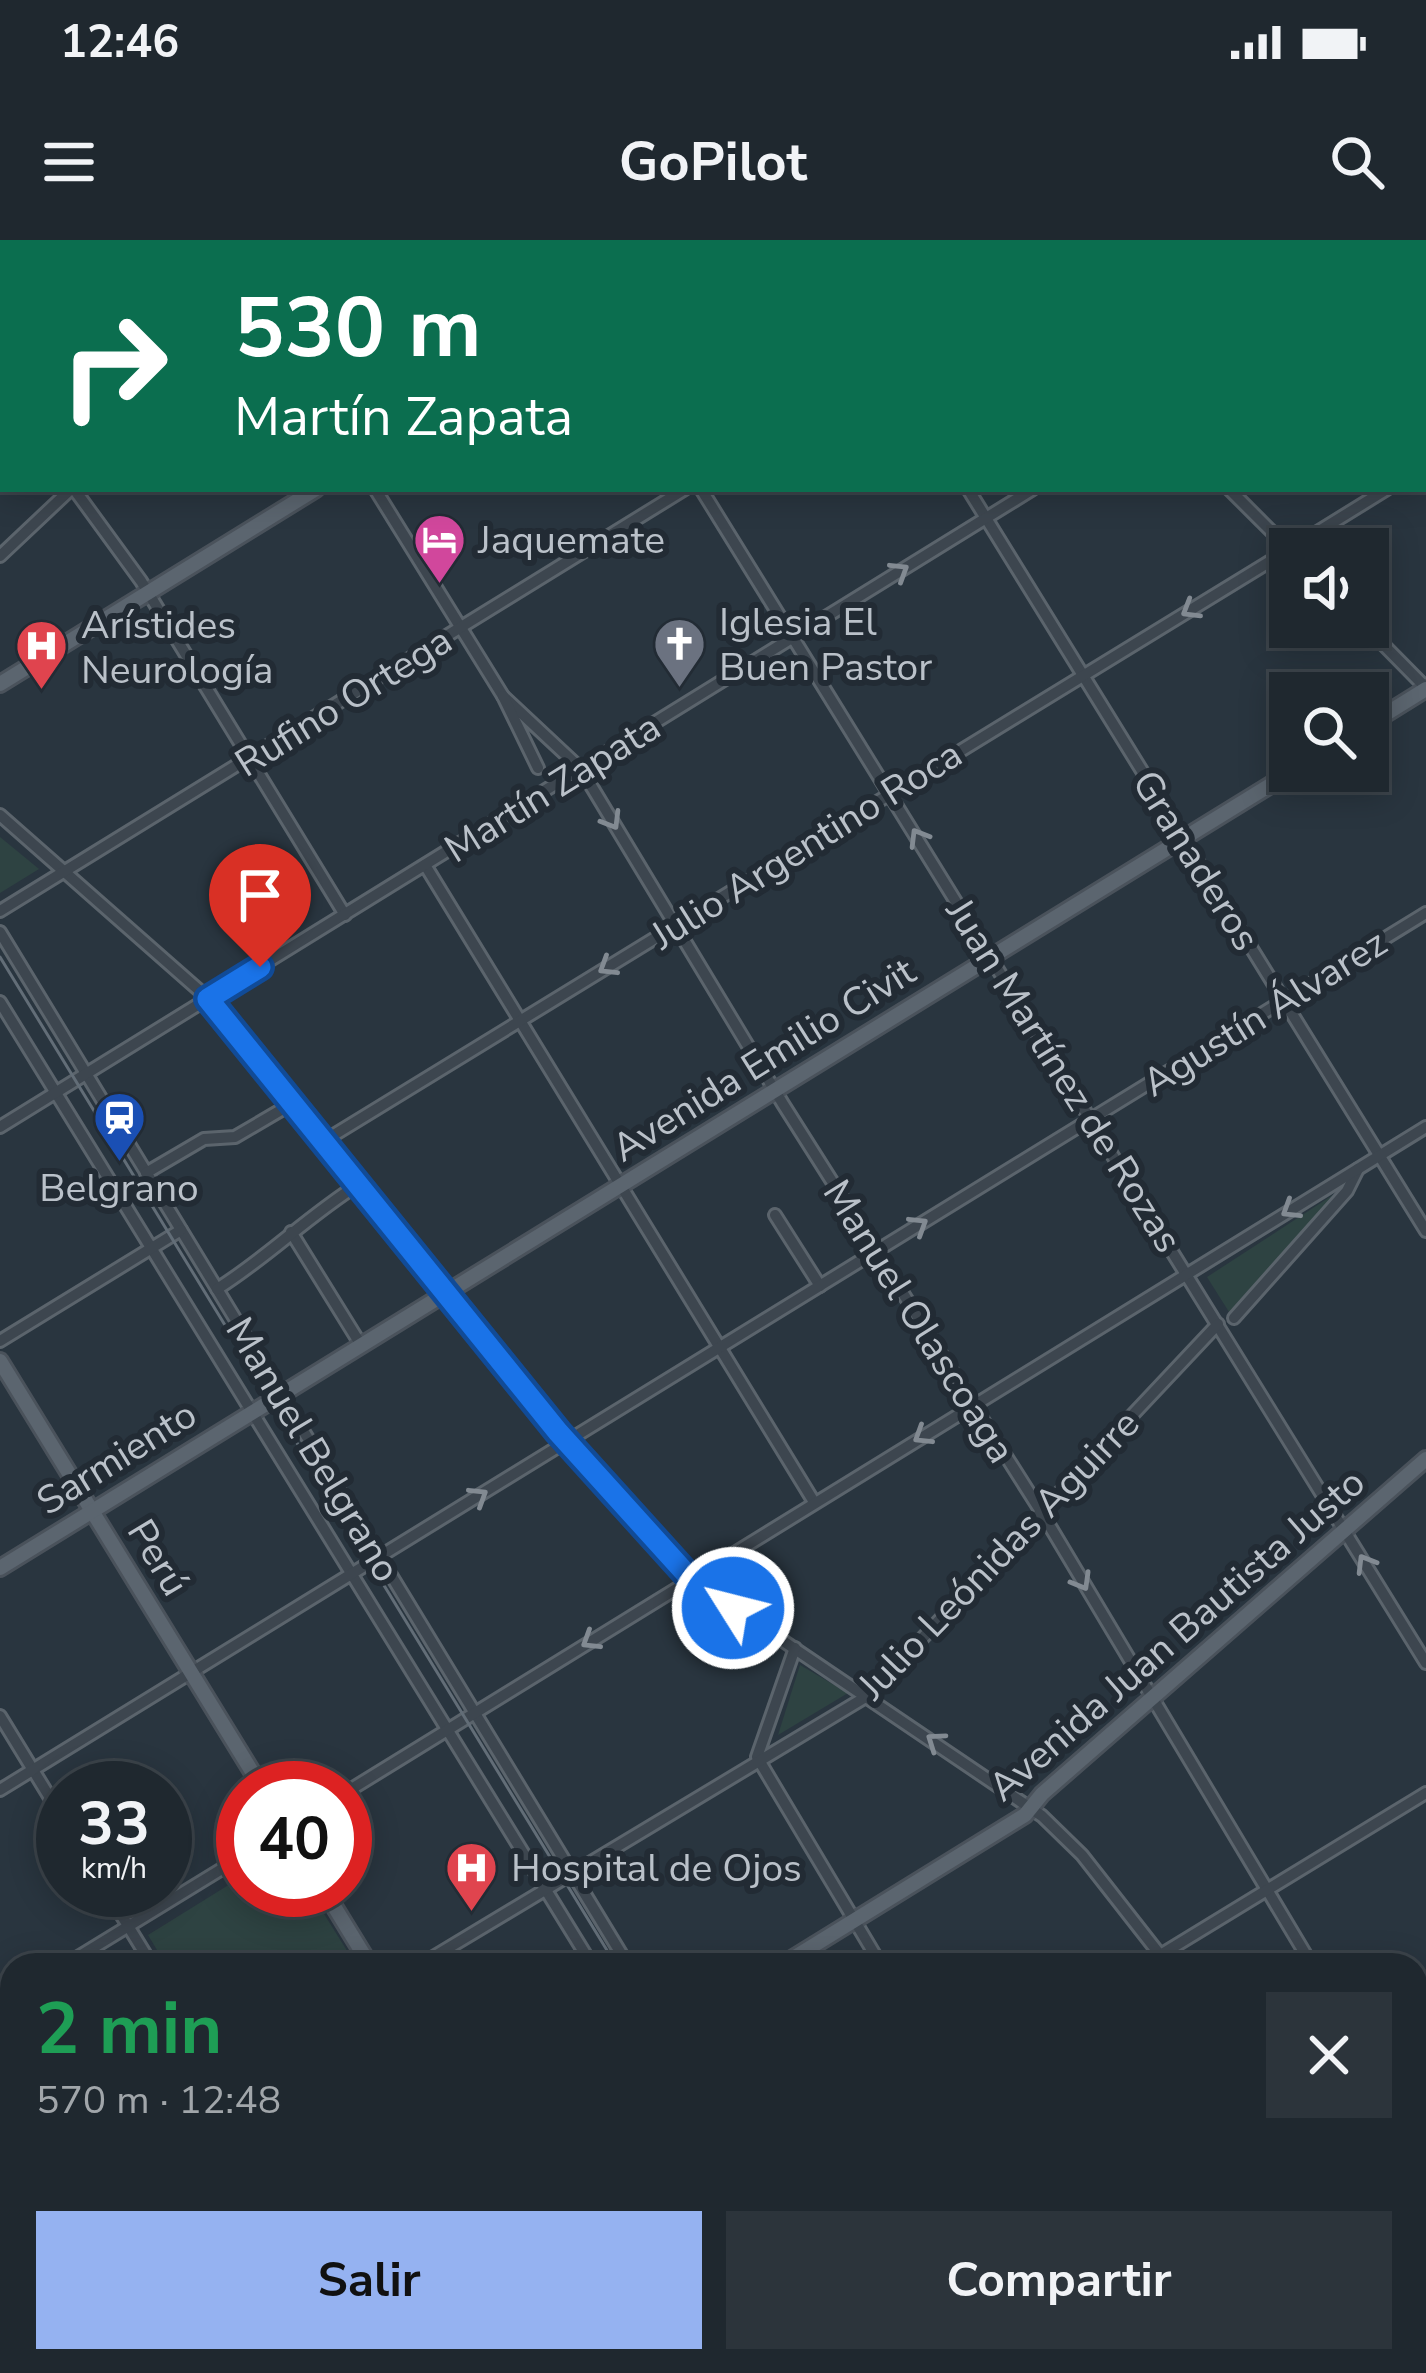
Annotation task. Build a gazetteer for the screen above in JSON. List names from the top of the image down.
{
  "streets": {
    "main road": [
      "Avenida Emilio Civit",
      "Sarmiento",
      "Perú",
      "Avenida Juan Bautista Justo"
    ],
    "street": [
      "Rufino Ortega",
      "Martín Zapata",
      "Julio Argentino Roca",
      "Granaderos",
      "Agustín Álvarez",
      "Juan Martínez de Rozas",
      "Manuel Olascoaga",
      "Manuel Belgrano",
      "Julio Leónidas Aguirre"
    ]
  },
  "crossings": [
    ["Rufino Ortega", "Manuel Olascoaga"],
    ["Martín Zapata", "Granaderos"],
    ["Martín Zapata", "Juan Martínez de Rozas"],
    ["Martín Zapata", "Manuel Olascoaga"],
    ["Martín Zapata", "Manuel Belgrano"],
    ["Julio Argentino Roca", "Granaderos"],
    ["Julio Argentino Roca", "Juan Martínez de Rozas"],
    ["Julio Argentino Roca", "Manuel Olascoaga"],
    ["Granaderos", "Agustín Álvarez"],
    ["Granaderos", "Avenida Emilio Civit"],
    ["Agustín Álvarez", "Juan Martínez de Rozas"],
    ["Agustín Álvarez", "Manuel Olascoaga"],
    ["Agustín Álvarez", "Manuel Belgrano"],
    ["Agustín Álvarez", "Perú"],
    ["Avenida Emilio Civit", "Juan Martínez de Rozas"],
    ["Avenida Emilio Civit", "Manuel Olascoaga"],
    ["Avenida Emilio Civit", "Manuel Belgrano"],
    ["Avenida Emilio Civit", "Sarmiento"],
    ["Juan Martínez de Rozas", "Julio Leónidas Aguirre"],
    ["Juan Martínez de Rozas", "Avenida Juan Bautista Justo"],
    ["Manuel Olascoaga", "Julio Leónidas Aguirre"],
    ["Manuel Olascoaga", "Avenida Juan Bautista Justo"],
    ["Manuel Belgrano", "Sarmiento"],
    ["Manuel Belgrano", "Julio Leónidas Aguirre"],
    ["Sarmiento", "Perú"]
  ],
  "places": {
    "hotel": ["Jaquemate"],
    "church": ["Iglesia El Buen Pastor"],
    "hospital": ["Arístides Neurología", "Hospital de Ojos"],
    "station": ["Belgrano"]
  },
  "page": {
    "status": "12:46",
    "header": "GoPilot",
    "turn": ["530 m", "Martín Zapata"],
    "speed": "33 km/h",
    "limit": "40",
    "heading": ["2 min", "570 m · 12:48"],
    "buttons": ["Salir", "Compartir"]
  }
}
